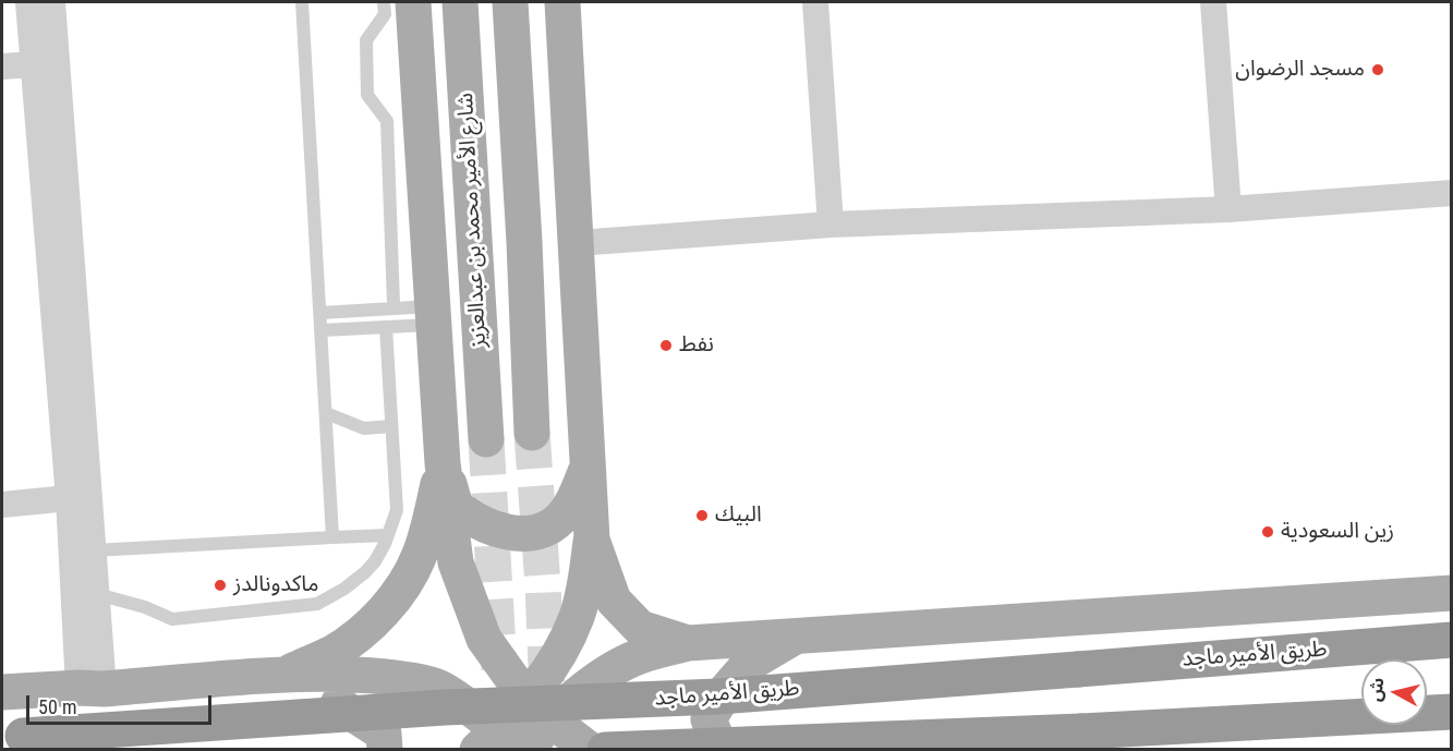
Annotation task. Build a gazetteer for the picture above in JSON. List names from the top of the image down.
{
  "streets": {
    "highway": ["طريق الأمير ماجد"],
    "main road": ["شارع الأمير محمد بن عبدالعزيز"]
  },
  "places": [
    "مسجد الرضوان",
    "نفط",
    "البيك",
    "زين السعودية",
    "ماكدونالدز"
  ],
  "scale_bar": "50 m",
  "north": "left"
}
